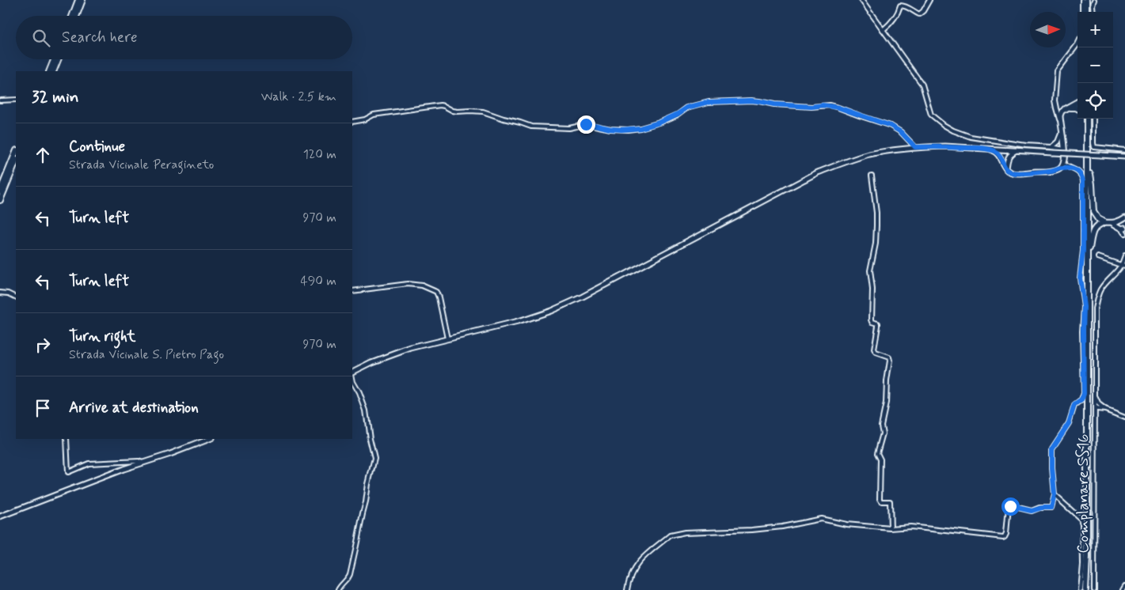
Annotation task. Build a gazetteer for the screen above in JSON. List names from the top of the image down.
{
  "streets": {
    "street": ["Complanare SS16"]
  },
  "north": "right",
  "page": {
    "map_buttons": ["+", "−"],
    "search": "Search here",
    "heading": ["32 min", "Walk · 2.5 km"],
    "list": [
      ["Continue", "Strada Vicinale Peragineto", "120 m"],
      ["Turn left", "970 m"],
      ["Turn left", "490 m"],
      ["Turn right", "Strada Vicinale S. Pietro Pago", "970 m"],
      "Arrive at destination"
    ]
  }
}
